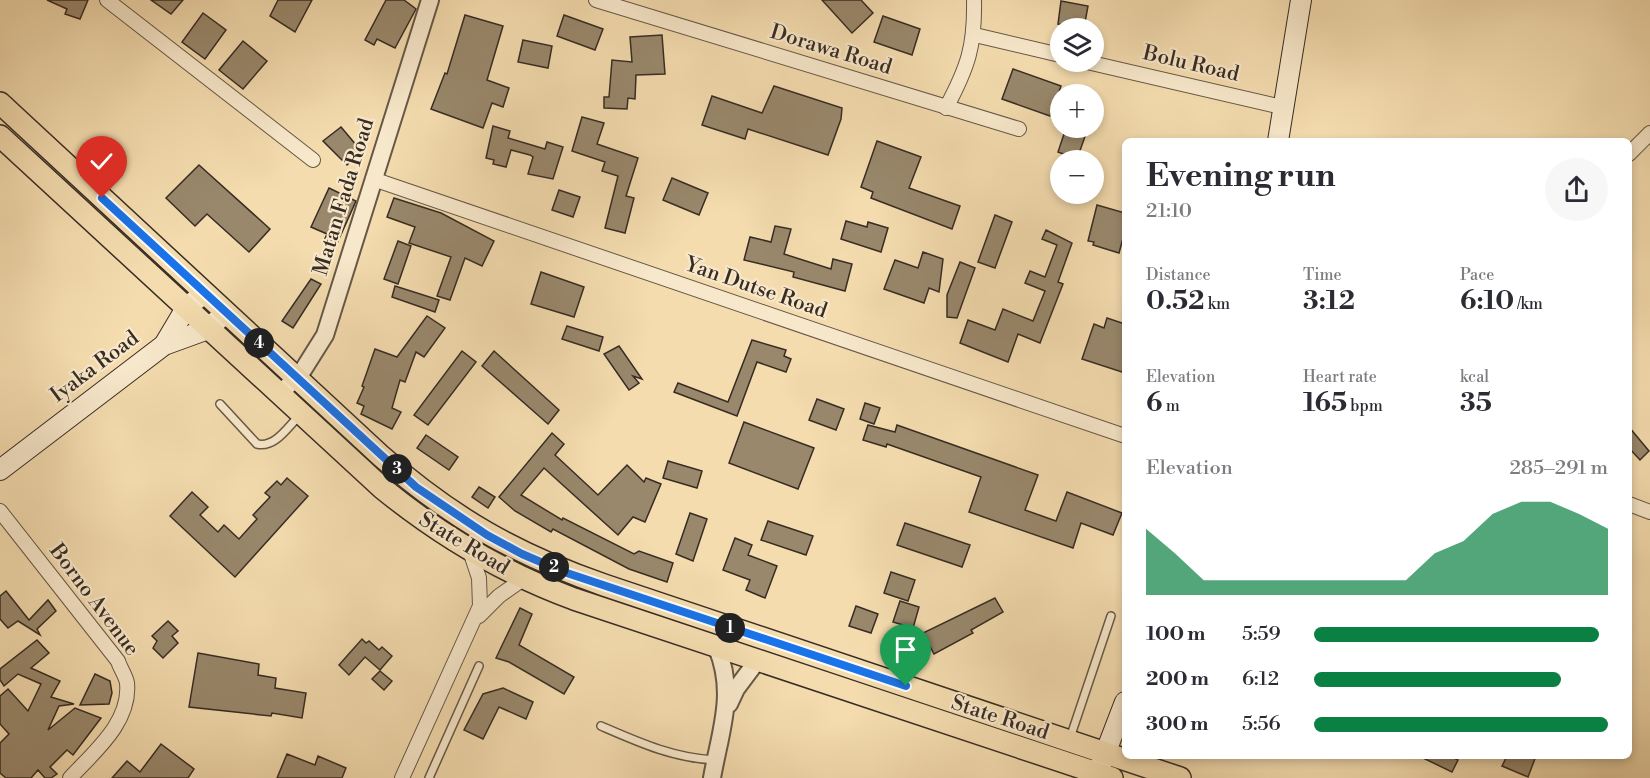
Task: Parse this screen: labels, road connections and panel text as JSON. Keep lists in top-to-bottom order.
{
  "streets": {
    "main road": ["Iyaka Road", "State Road"],
    "street": [
      "Dorawa Road",
      "Bolu Road",
      "Matan Fada Road",
      "Yan Dutse Road",
      "Borno Avenue"
    ]
  },
  "crossings": [
    ["Matan Fada Road", "Yan Dutse Road"],
    ["Matan Fada Road", "State Road"],
    ["Iyaka Road", "State Road"]
  ],
  "page": {
    "map_buttons": ["+", "−"],
    "heading": ["Evening run", "21:10"],
    "stats": [
      ["Distance", "0.52 km"],
      ["Time", "3:12"],
      ["Pace", "6:10 /km"],
      ["Elevation", "6 m"],
      ["Heart rate", "165 bpm"],
      ["kcal", "35"]
    ],
    "pins": [
      "4",
      "3",
      "2",
      "1"
    ],
    "chart": ["Elevation", "285–291 m"],
    "list": [
      {
        "name": "100 m",
        "note": "5:59"
      },
      {
        "name": "200 m",
        "note": "6:12"
      },
      {
        "name": "300 m",
        "note": "5:56"
      }
    ]
  }
}
